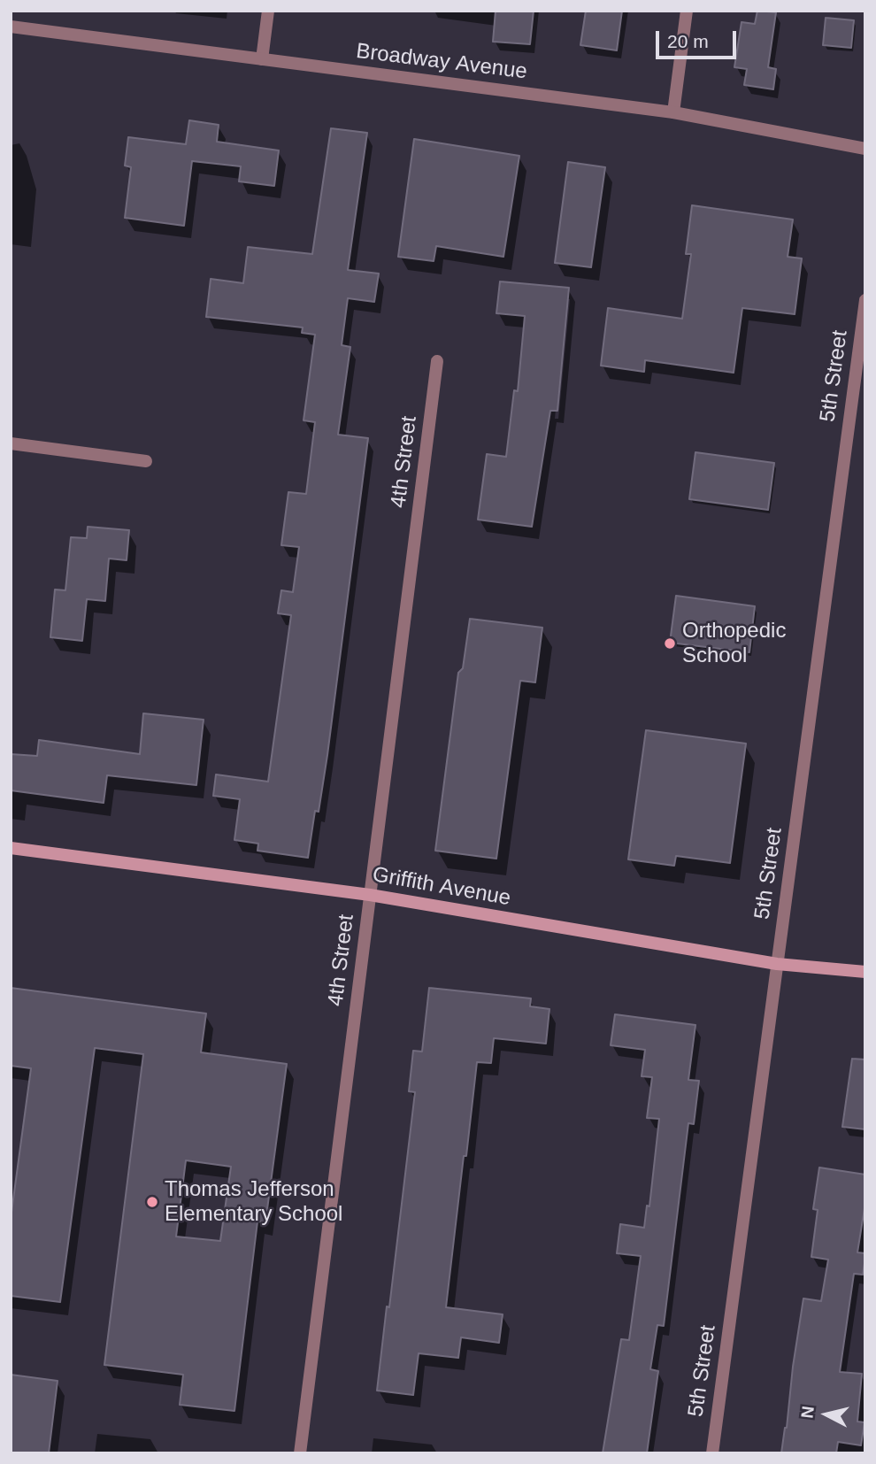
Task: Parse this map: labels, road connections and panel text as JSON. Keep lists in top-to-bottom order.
{
  "streets": {
    "main road": ["Griffith Avenue"],
    "street": ["Broadway Avenue", "5th Street", "4th Street"]
  },
  "crossings": [
    ["5th Street", "Griffith Avenue"],
    ["4th Street", "Griffith Avenue"]
  ],
  "places": ["Orthopedic School", "Thomas Jefferson Elementary School"],
  "scale_bar": "20 m",
  "north": "left"
}
